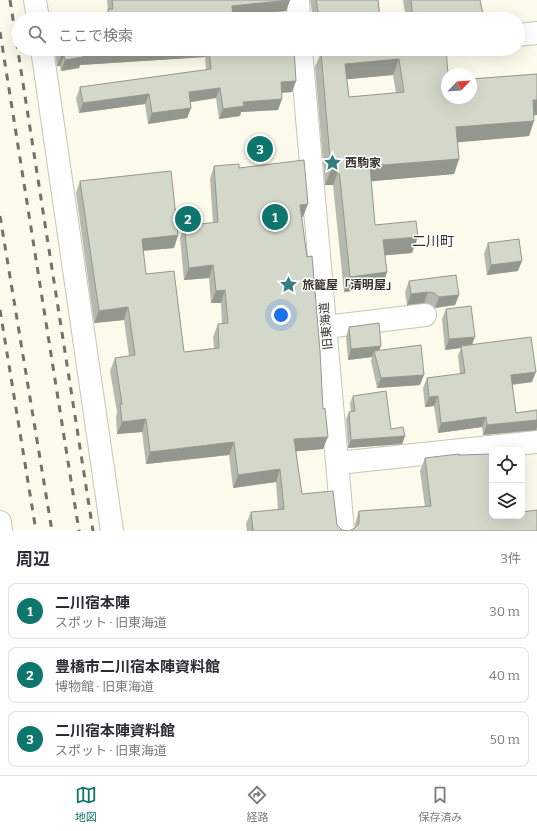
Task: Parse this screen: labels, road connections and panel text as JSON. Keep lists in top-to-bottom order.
{
  "streets": {
    "street": ["旧東海道"]
  },
  "districts": ["二川町"],
  "places": {
    "place": ["西駒家", "旅籠屋「清明屋」"]
  },
  "north": "top right",
  "page": {
    "search": "ここで検索",
    "pins": ["3", "1", "2"],
    "heading": ["周辺", "3件"],
    "list": [
      {
        "mark": "1",
        "name": "二川宿本陣",
        "note": "スポット · 旧東海道",
        "value": "30 m"
      },
      {
        "mark": "2",
        "name": "豊橋市二川宿本陣資料館",
        "note": "博物館 · 旧東海道",
        "value": "40 m"
      },
      {
        "mark": "3",
        "name": "二川宿本陣資料館",
        "note": "スポット · 旧東海道",
        "value": "50 m"
      }
    ],
    "nav": ["地図", "経路", "保存済み"]
  }
}
